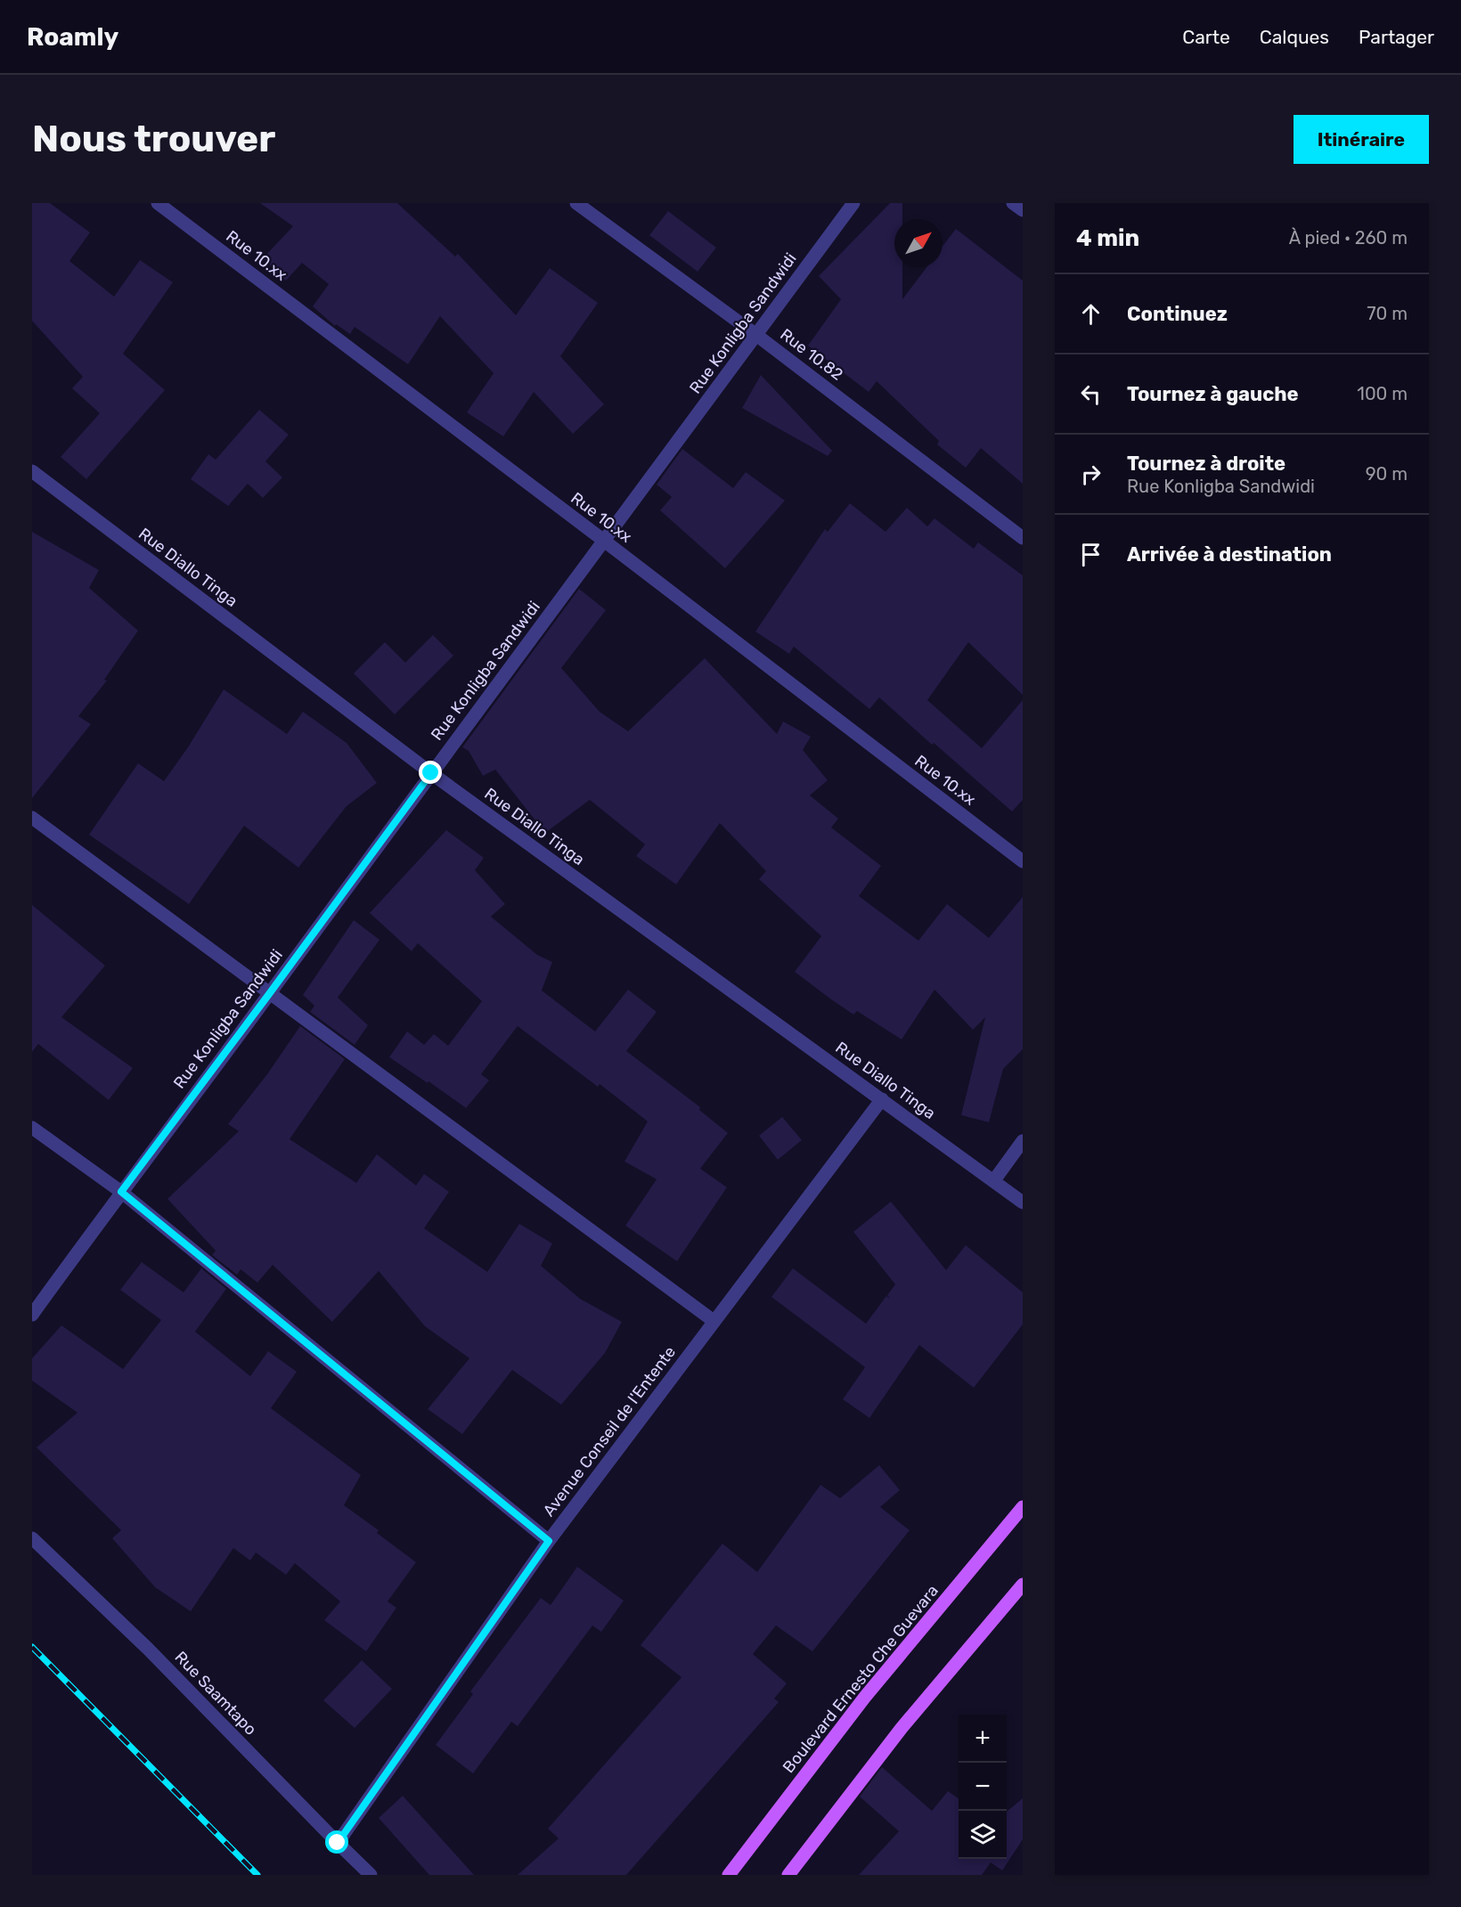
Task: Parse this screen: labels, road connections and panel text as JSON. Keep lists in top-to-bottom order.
{
  "streets": {
    "main road": ["Boulevard Ernesto Che Guevara"],
    "street": [
      "Rue 10.xx",
      "Rue Konligba Sandwidi",
      "Rue 10.82",
      "Rue Diallo Tinga",
      "Avenue Conseil de l'Entente",
      "Rue Saamtapo"
    ]
  },
  "crossings": [
    ["Rue 10.xx", "Rue Konligba Sandwidi"],
    ["Rue Konligba Sandwidi", "Rue 10.82"],
    ["Rue Konligba Sandwidi", "Rue Diallo Tinga"],
    ["Rue Diallo Tinga", "Avenue Conseil de l'Entente"],
    ["Avenue Conseil de l'Entente", "Rue Saamtapo"]
  ],
  "north": "top right",
  "page": {
    "header": "Roamly",
    "nav": ["Carte", "Calques", "Partager"],
    "buttons": "Itinéraire",
    "title": "Nous trouver",
    "heading": ["4 min", "À pied · 260 m"],
    "list": [
      ["Continuez", "70 m"],
      ["Tournez à gauche", "100 m"],
      ["Tournez à droite", "Rue Konligba Sandwidi", "90 m"],
      "Arrivée à destination"
    ],
    "map_buttons": ["+", "−"]
  }
}
